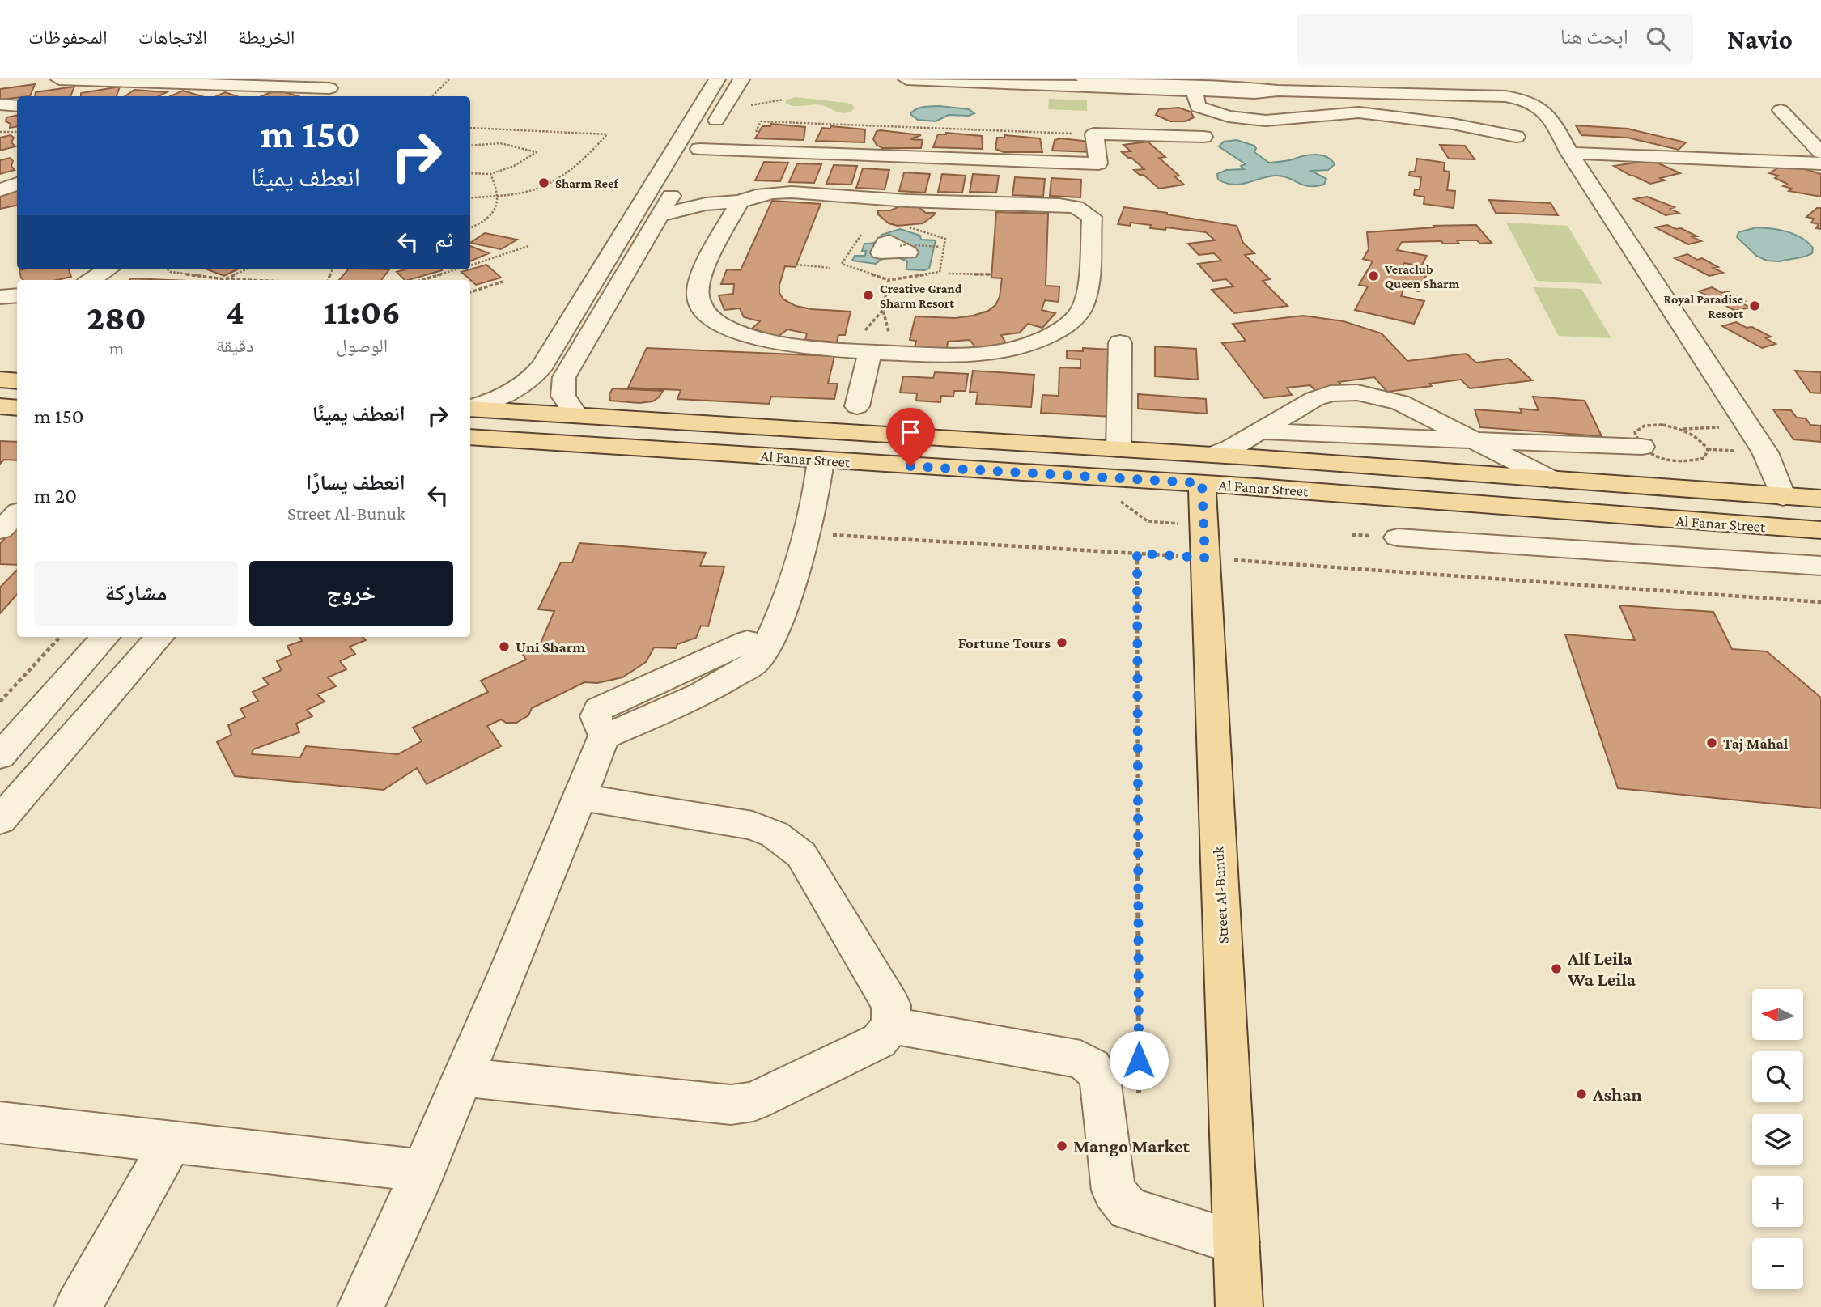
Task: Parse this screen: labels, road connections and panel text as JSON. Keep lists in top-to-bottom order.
{
  "streets": {
    "main road": ["Al Fanar Street", "Street Al-Bunuk"]
  },
  "crossings": [
    ["Al Fanar Street", "Street Al-Bunuk"]
  ],
  "places": [
    "Sharm Reef",
    "Veraclub Queen Sharm",
    "Creative Grand Sharm Resort",
    "Royal Paradise Resort",
    "Fortune Tours",
    "Uni Sharm",
    "Taj Mahal",
    "Alf Leila Wa Leila",
    "Ashan",
    "Mango Market"
  ],
  "north": "left",
  "page": {
    "header": "Navio",
    "search": "ابحث هنا",
    "nav": ["الخريطة", "الاتجاهات", "المحفوظات"],
    "turn": ["150 m", "انعطف يمينًا"],
    "then": "ثم",
    "eta": [
      "11:06",
      "الوصول",
      "4",
      "دقيقة",
      "280",
      "m"
    ],
    "list": [
      {
        "name": "انعطف يمينًا",
        "value": "150 m"
      },
      {
        "name": "انعطف يسارًا",
        "note": "Street Al-Bunuk",
        "value": "20 m"
      }
    ],
    "buttons": ["خروج", "مشاركة"],
    "map_buttons": ["+", "−"]
  }
}
